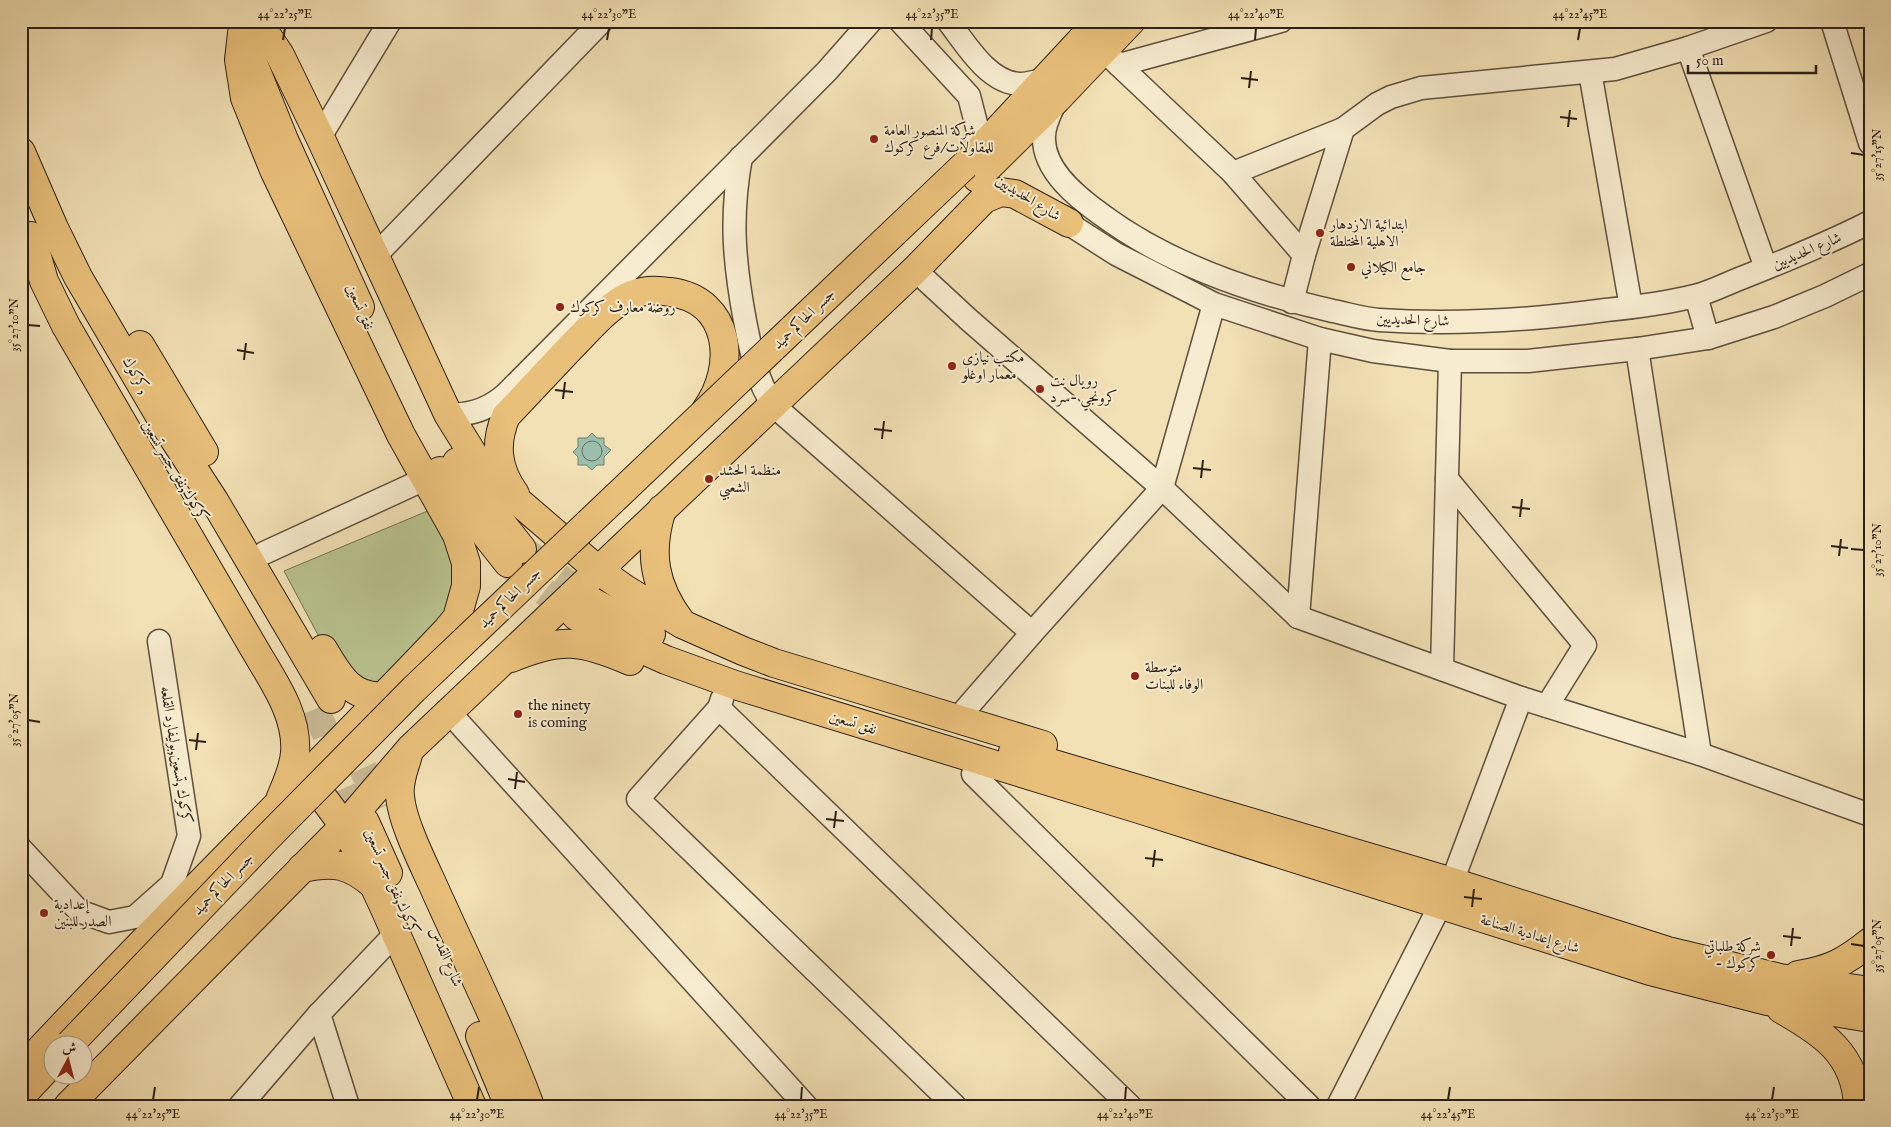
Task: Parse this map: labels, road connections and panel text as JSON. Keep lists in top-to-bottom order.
{
  "streets": {
    "main road": [
      "نفق تسعين",
      "جسر الحاكم حميد",
      "كركوك,",
      "كركوك,نفق جسر تسعين",
      "شارع إعدادية الصناعة",
      "شارع القدس"
    ],
    "street": ["شارع الحديديين", "كركوك ,تسعين,بوليفارد القلعه"]
  },
  "crossings": [
    ["شارع الحديديين", "جسر الحاكم حميد"],
    ["نفق تسعين", "شارع إعدادية الصناعة"],
    ["كركوك,نفق جسر تسعين", "شارع القدس"]
  ],
  "places": [
    "شركة المنصور العامة للمقاولات/فرع كركوك",
    "ابتدائية الازدهار الاهلية المختلطة",
    "جامع الكيلاني",
    "روضة معارف كركوك",
    "مكتب نيازي معمار اوغلو",
    "رويال نت كرونجي -سرد",
    "منظمة الحشد الشعبي",
    "متوسطة الوفاء للبنات",
    "the ninety is coming",
    "إعدادية الصدر للبنين",
    "شركة طلباتي - كركوك"
  ],
  "scale_bar": "50 m",
  "north": "top",
  "coordinates": [
    "44°22'25\"E",
    "44°22'30\"E",
    "44°22'35\"E",
    "44°22'40\"E",
    "44°22'45\"E",
    "35°27'15\"N",
    "35°27'10\"N",
    "35°27'05\"N",
    "44°22'50\"E"
  ]
}
